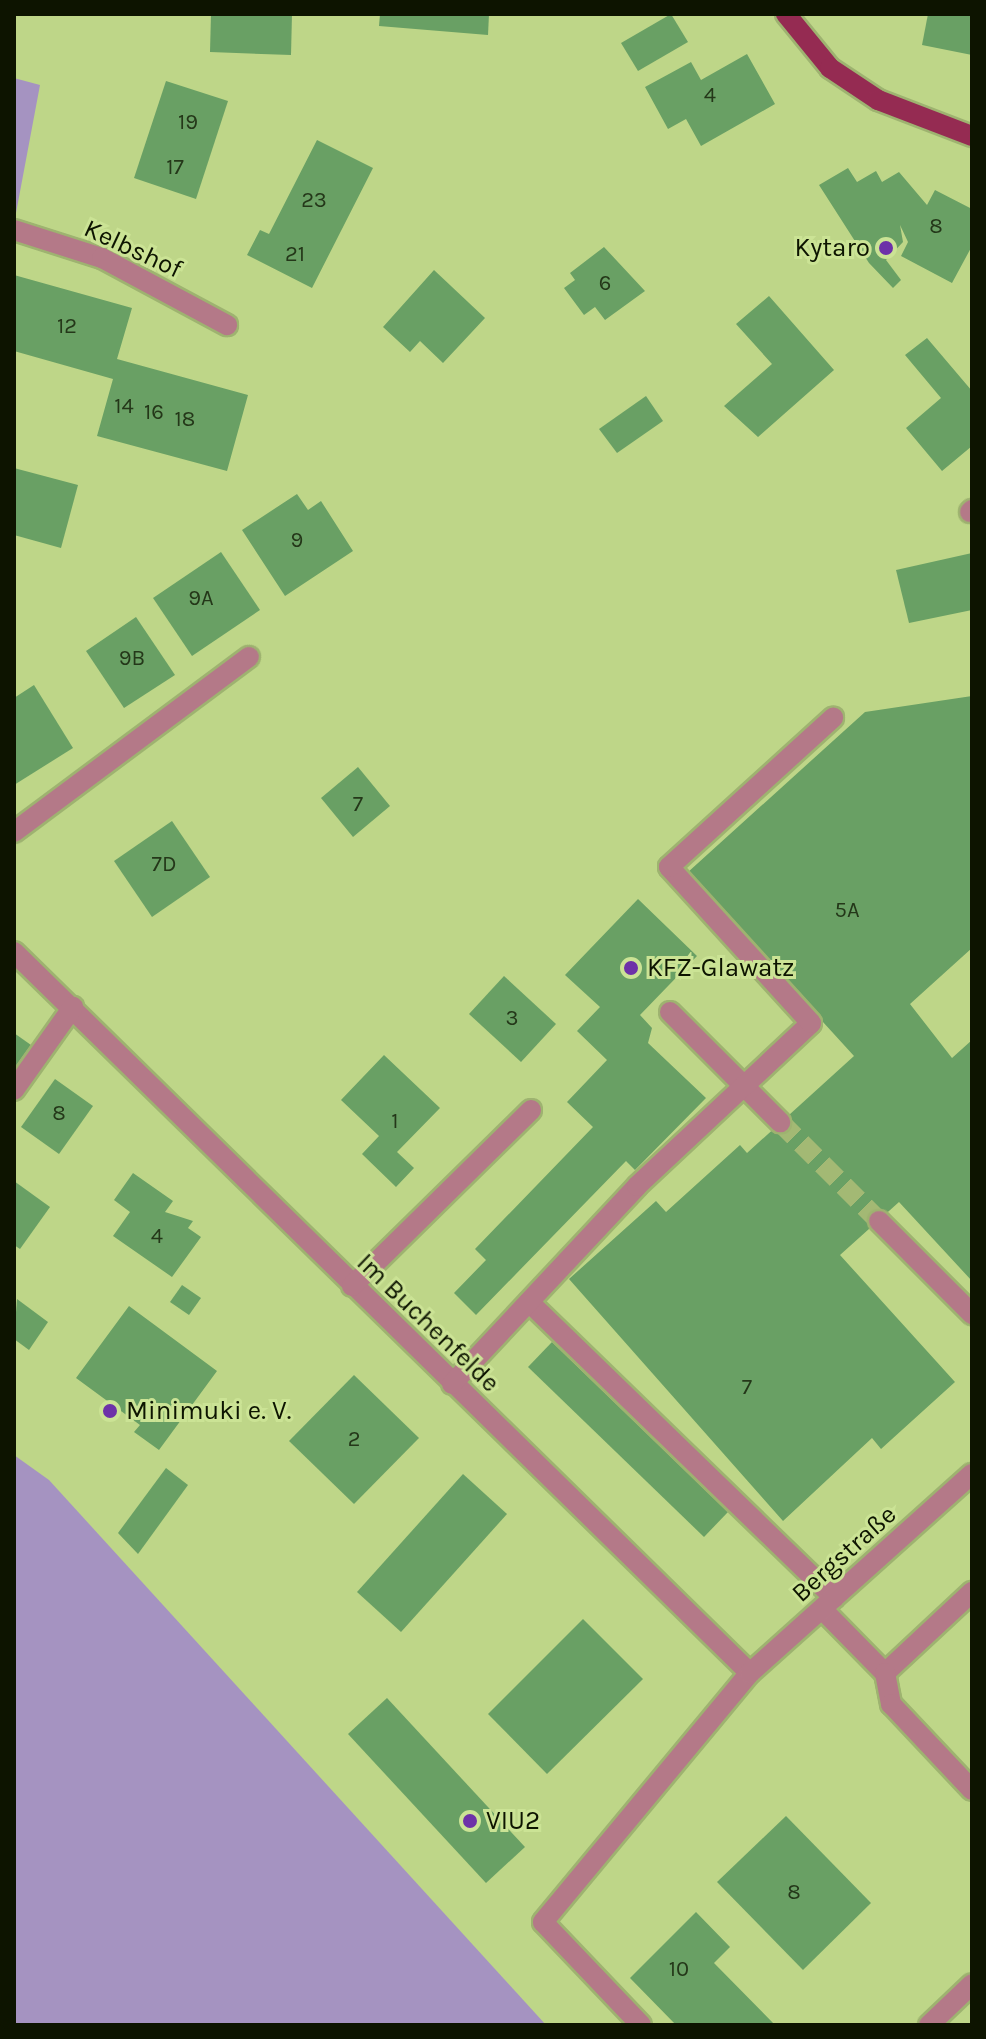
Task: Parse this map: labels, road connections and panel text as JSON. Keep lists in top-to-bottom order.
{
  "streets": {
    "street": ["Kelbshof", "Im Buchenfelde", "Bergstraße"]
  },
  "crossings": [
    ["Im Buchenfelde", "Bergstraße"]
  ],
  "places": [
    "Kytaro",
    "KFZ-Glawatz",
    "Minimuki e. V.",
    "VIU2"
  ],
  "house_numbers": [
    "4",
    "19",
    "17",
    "23",
    "8",
    "21",
    "6",
    "12",
    "14",
    "16",
    "18",
    "9",
    "9A",
    "9B",
    "7",
    "7D",
    "5A",
    "3",
    "8",
    "1",
    "4",
    "7",
    "2",
    "8",
    "10"
  ]
}
